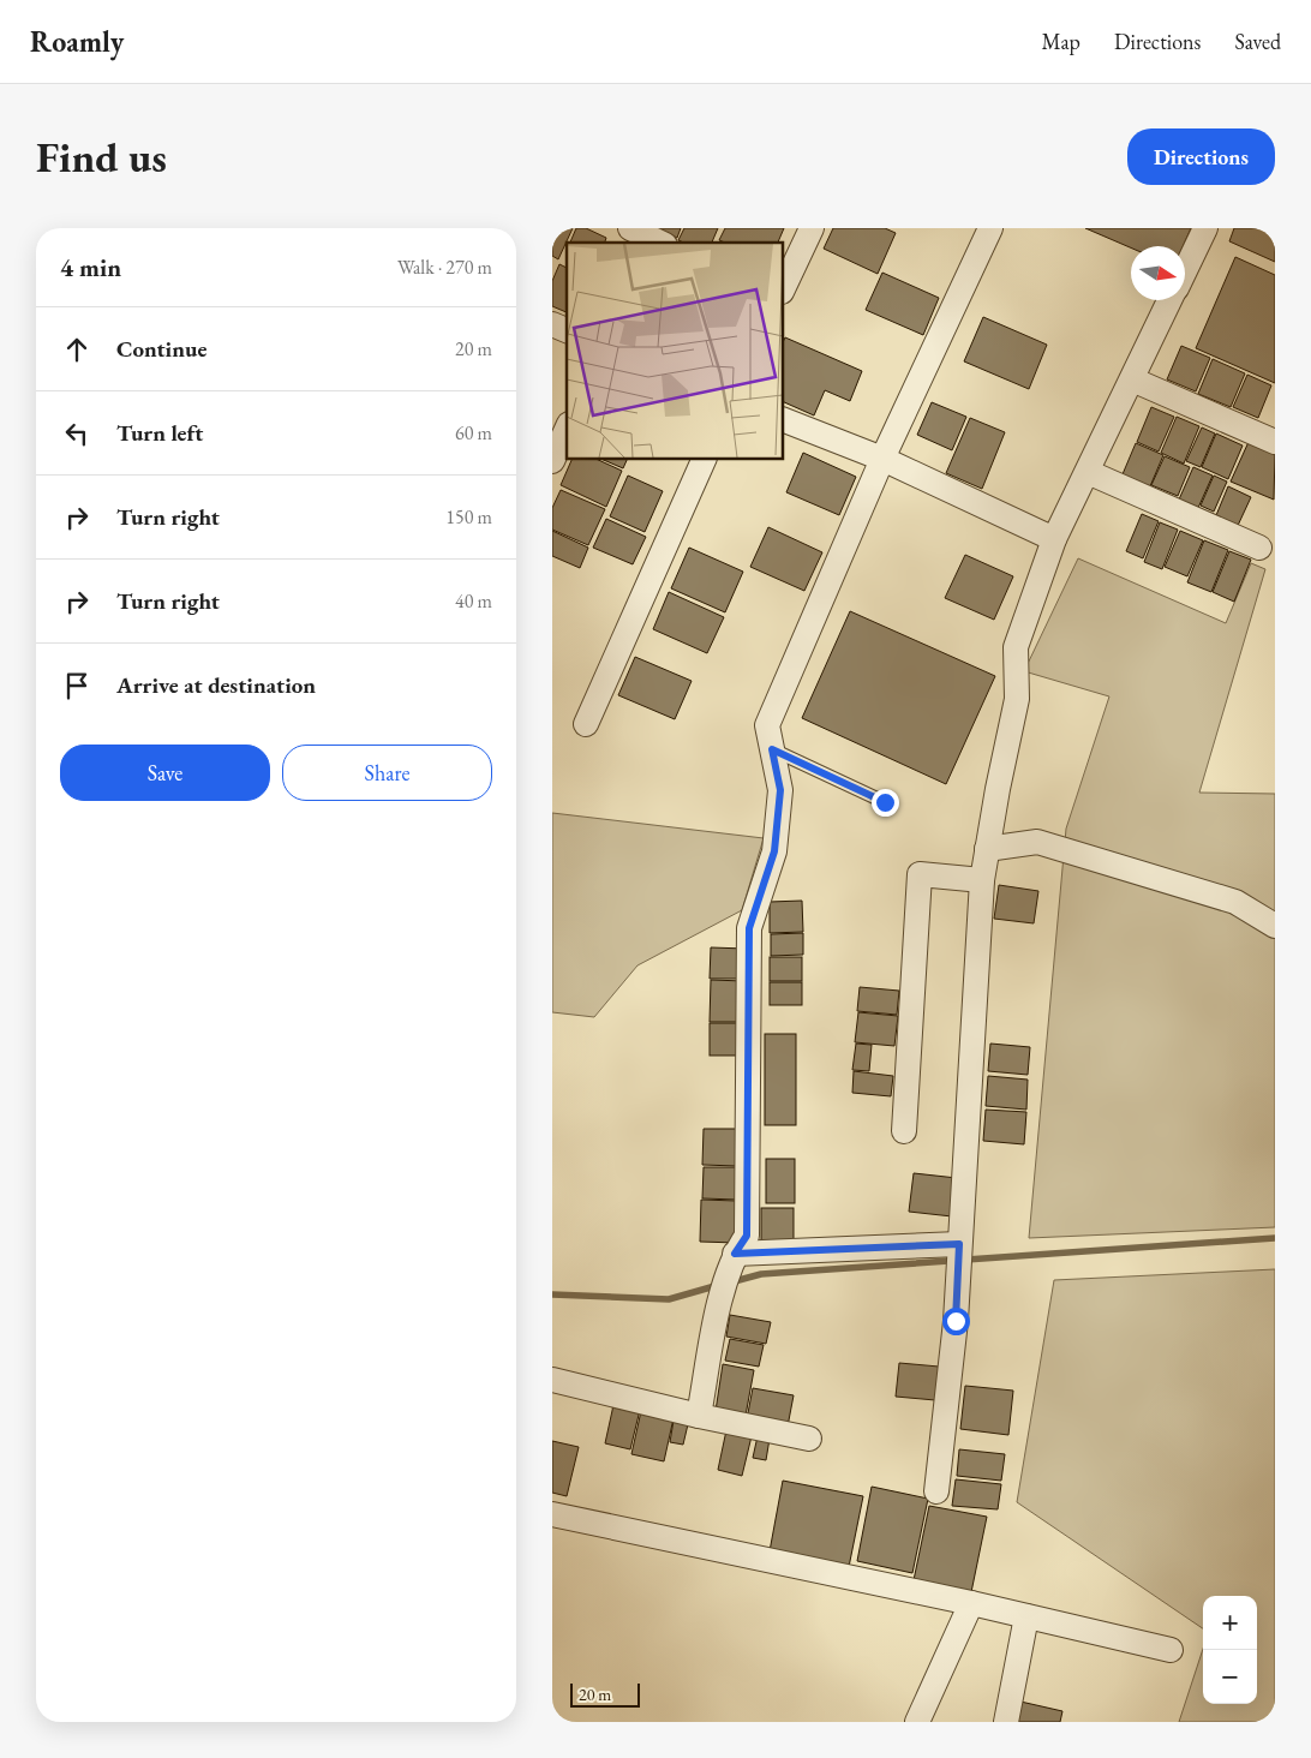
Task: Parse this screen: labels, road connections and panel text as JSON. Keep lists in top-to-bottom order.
{
  "scale_bar": "20 m",
  "north": "right",
  "page": {
    "header": "Roamly",
    "nav": ["Map", "Directions", "Saved"],
    "buttons": [
      "Directions",
      ["Save", "Share"]
    ],
    "title": "Find us",
    "heading": ["4 min", "Walk · 270 m"],
    "list": [
      ["Continue", "20 m"],
      ["Turn left", "60 m"],
      ["Turn right", "150 m"],
      ["Turn right", "40 m"],
      "Arrive at destination"
    ],
    "map_buttons": ["+", "−"],
    "scale": "20 m"
  }
}
